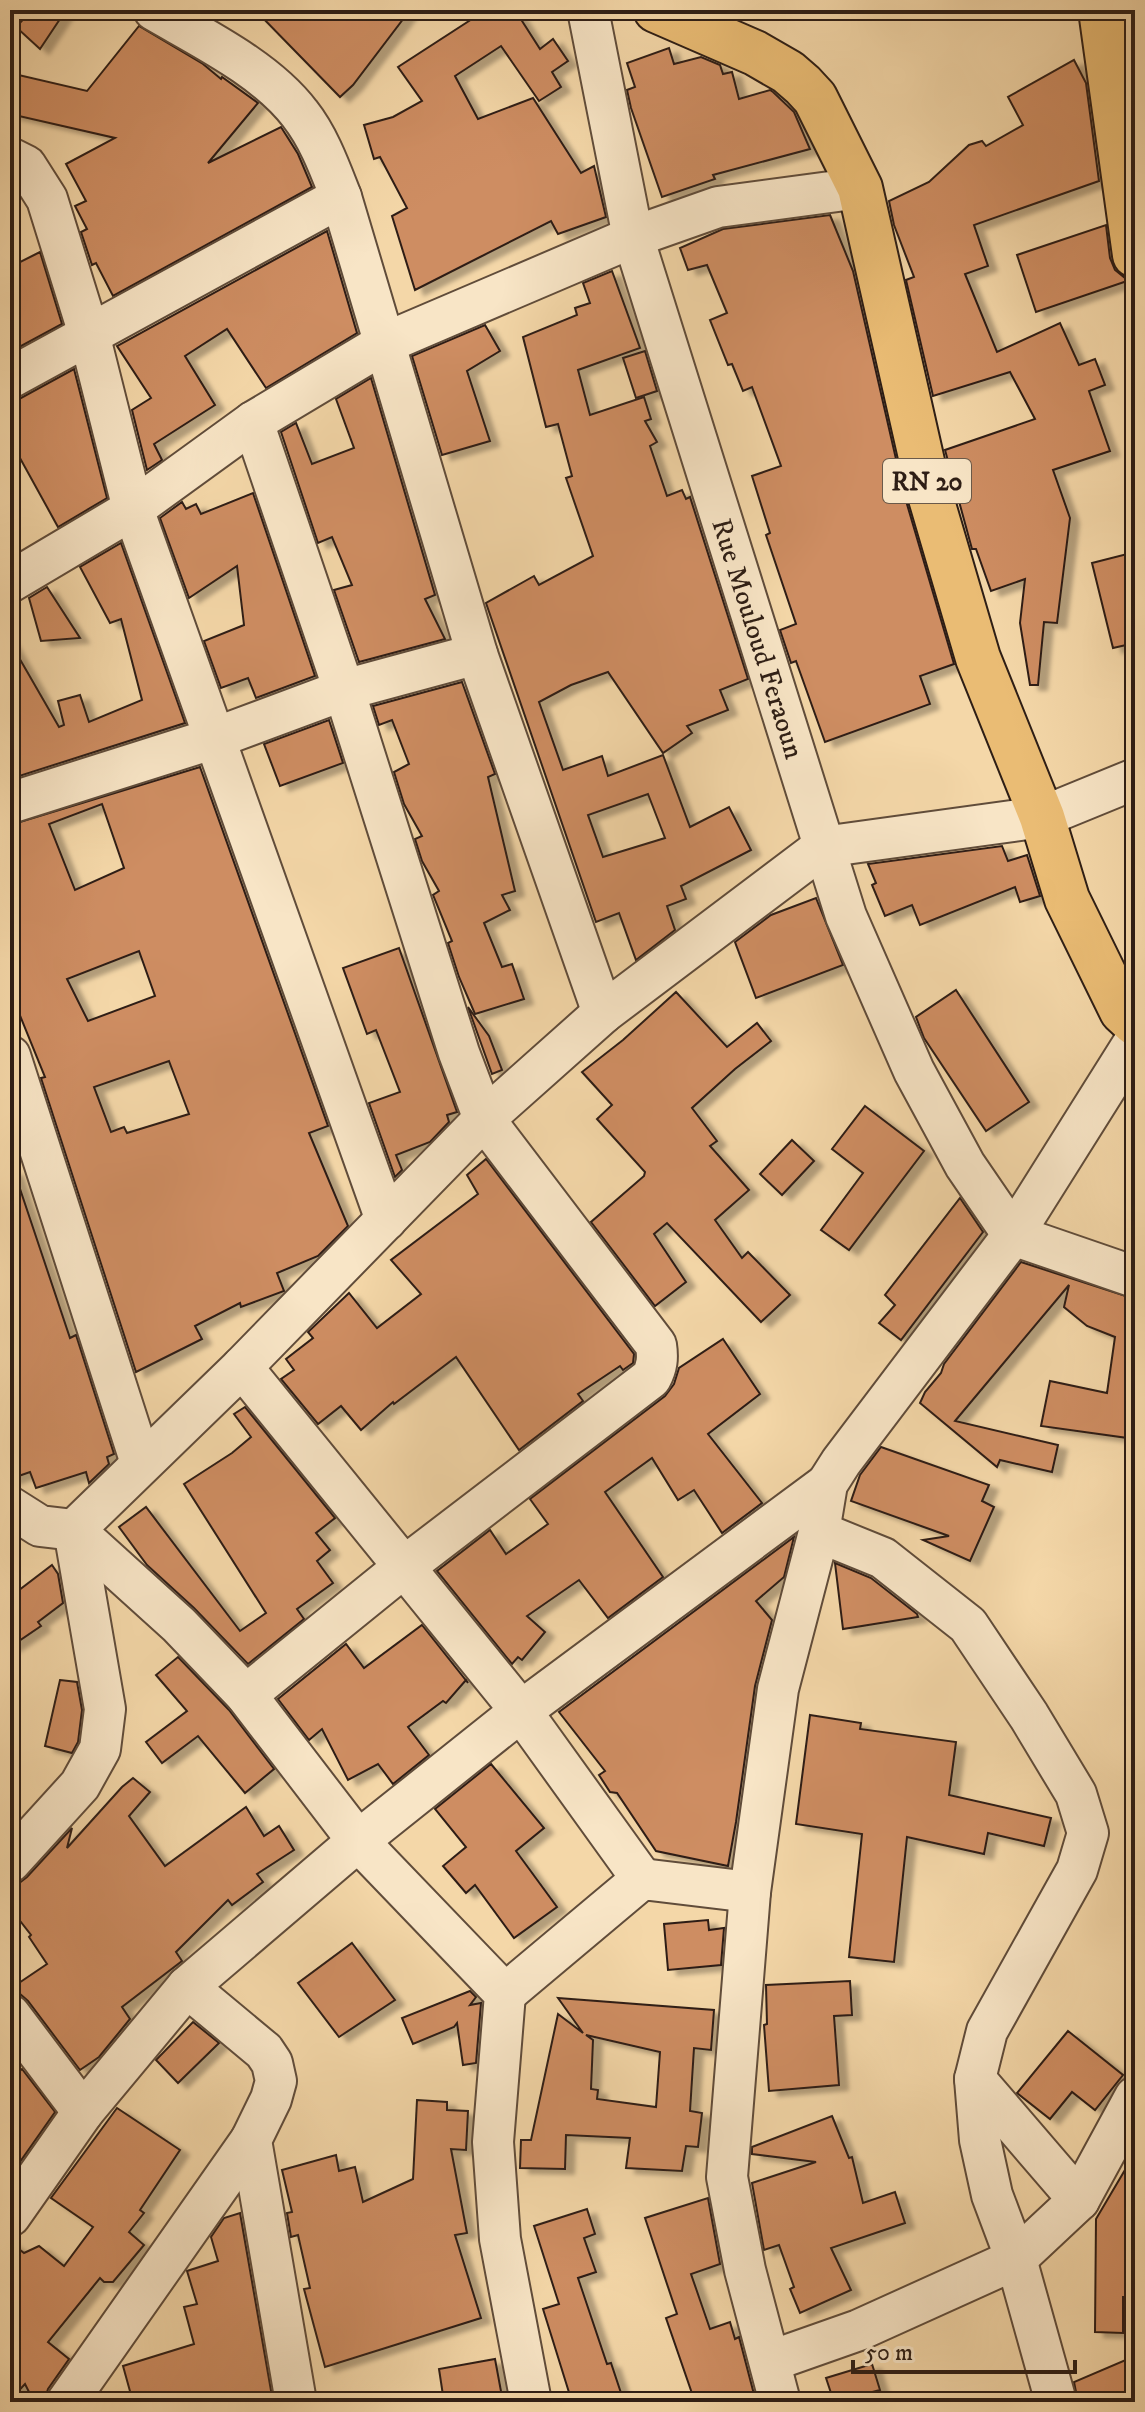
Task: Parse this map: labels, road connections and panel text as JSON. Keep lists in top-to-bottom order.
{
  "streets": {
    "main road": ["RN 20"],
    "street": ["Rue Mouloud Feraoun"]
  },
  "scale_bar": "50 m"
}
